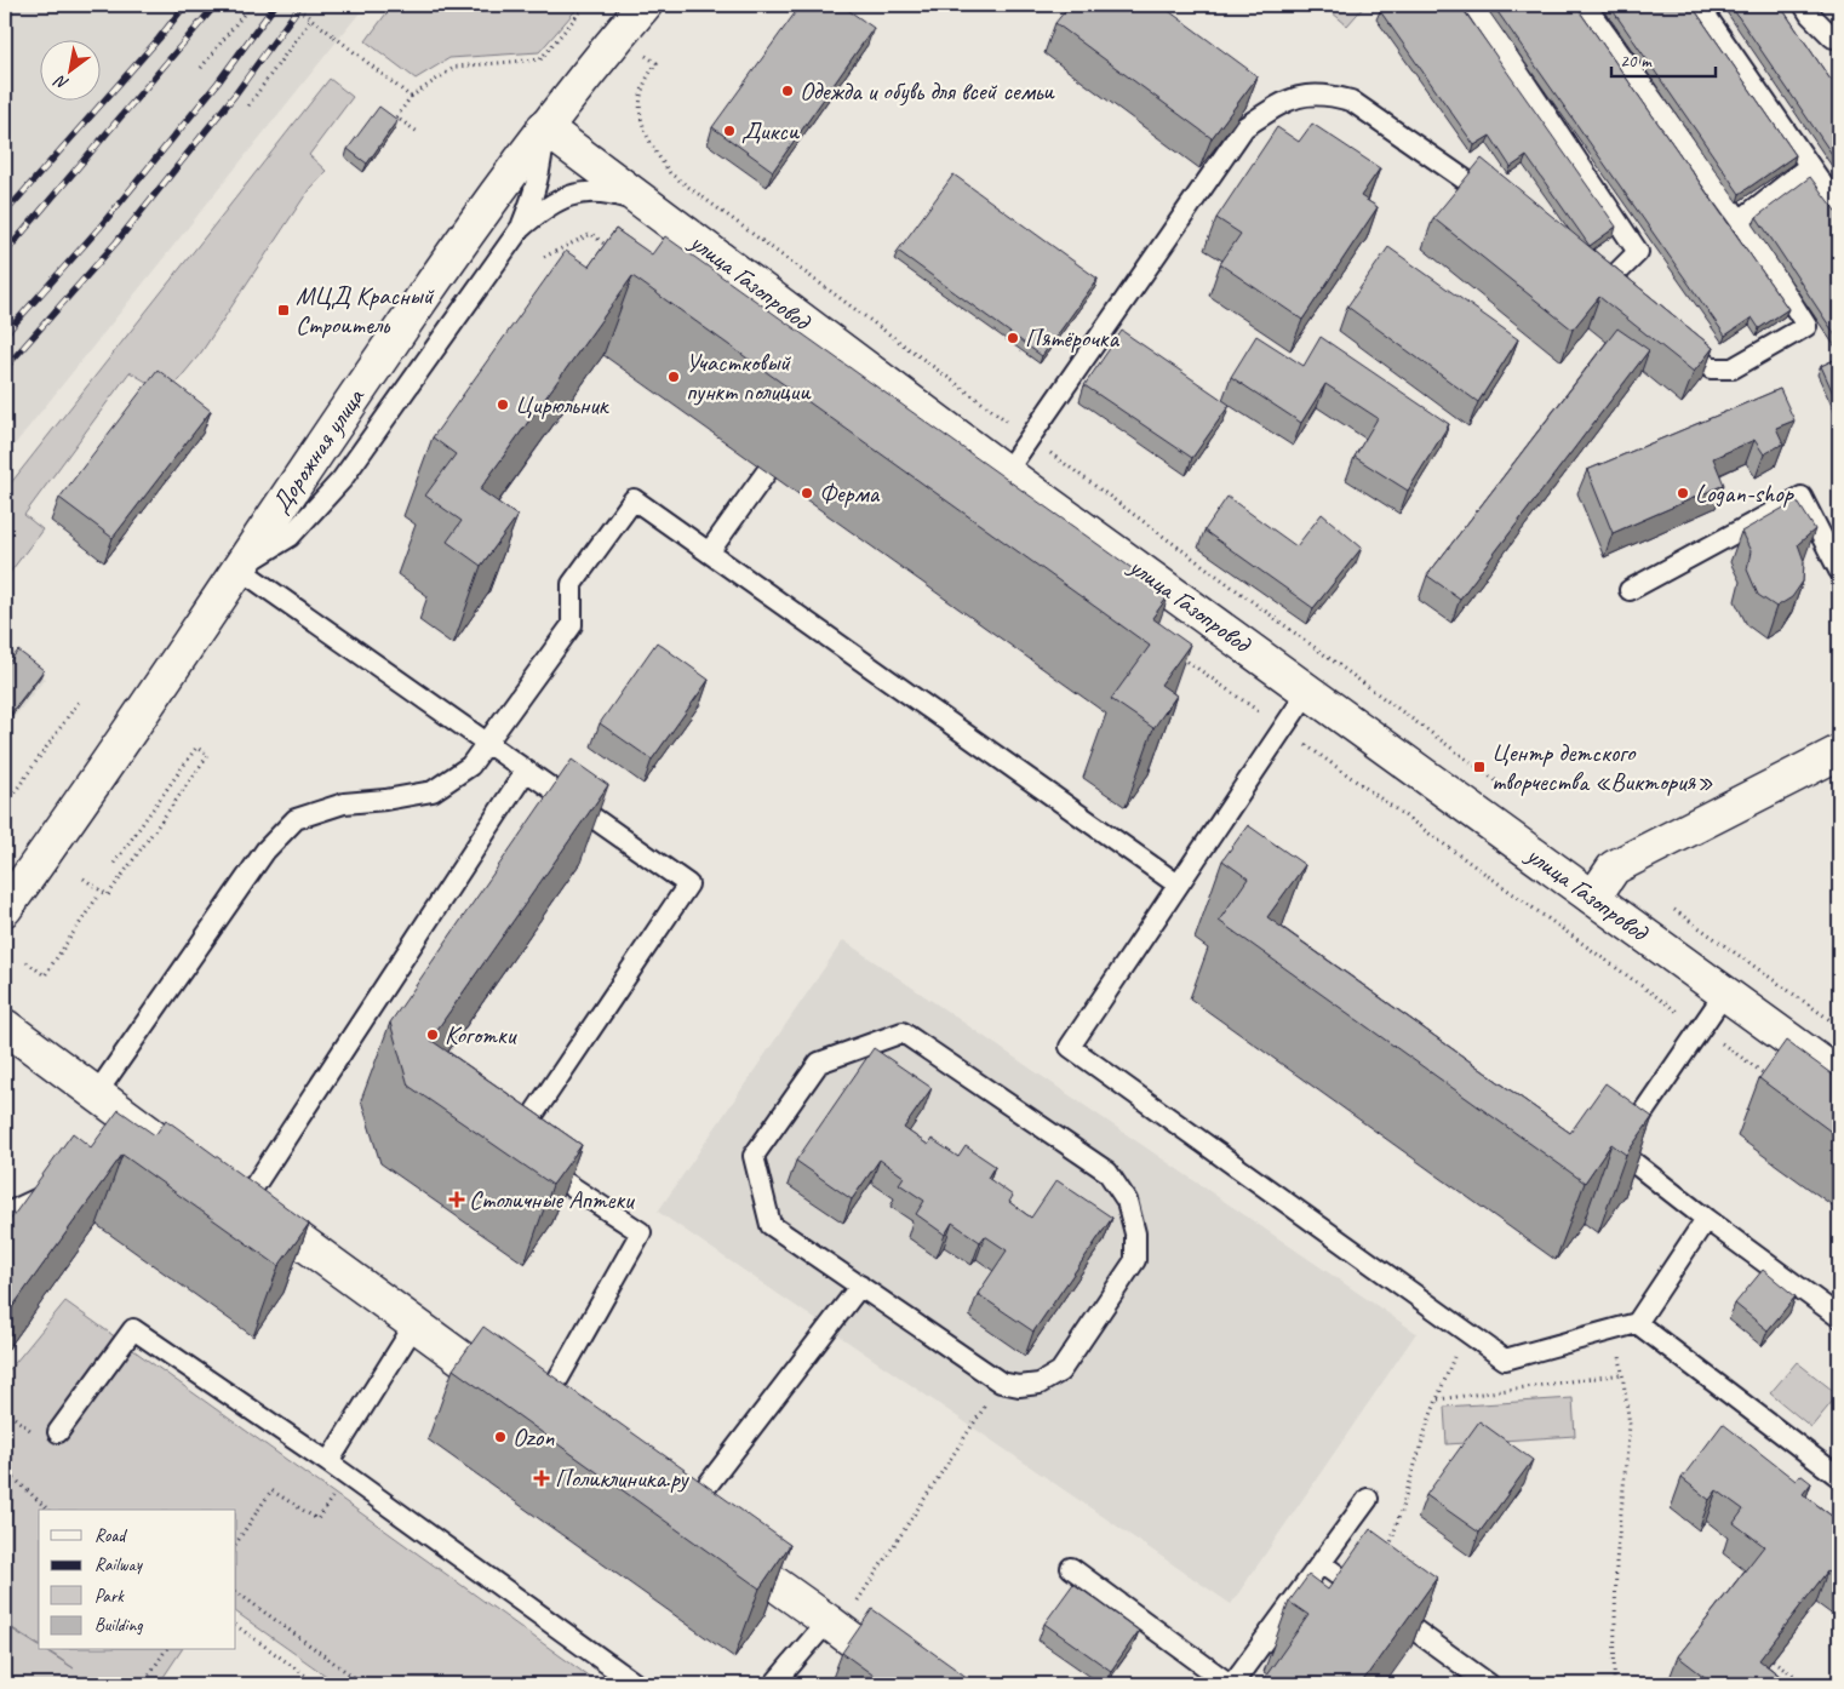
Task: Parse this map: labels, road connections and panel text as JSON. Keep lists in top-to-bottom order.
{
  "streets": {
    "street": ["улица Газопровод", "Дорожная улица"]
  },
  "crossings": [
    ["улица Газопровод", "Дорожная улица"]
  ],
  "places": {
    "other": [
      "Одежда и обувь для всей семьи",
      "Дикси",
      "Пятёрочка",
      "Участковый пункт полиции",
      "Цирюльник",
      "Ферма",
      "Logan-shop",
      "Коготки",
      "Ozon"
    ],
    "transit": ["МЦД Красный Строитель", "Центр детского творчества «Виктория»"],
    "health": ["Столичные Аптеки", "Поликлиника.ру"]
  },
  "legend": [
    "Road",
    "Railway",
    "Park",
    "Building"
  ],
  "scale_bar": "20 m",
  "north": "bottom left"
}
